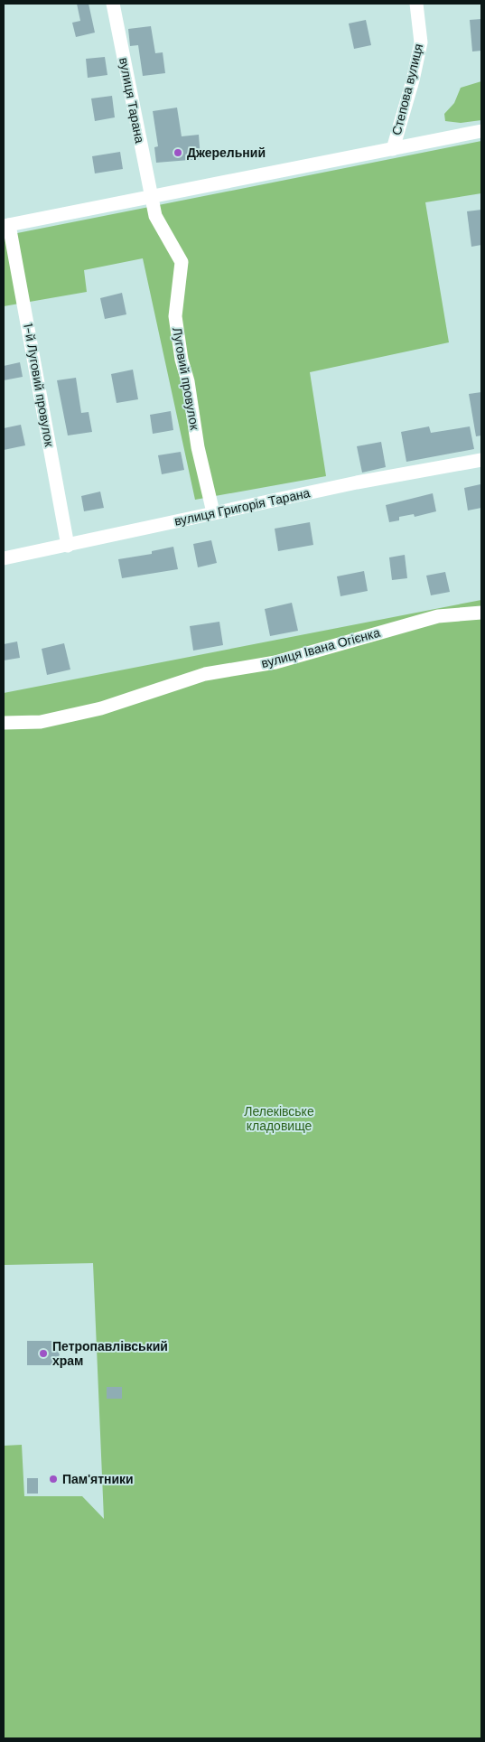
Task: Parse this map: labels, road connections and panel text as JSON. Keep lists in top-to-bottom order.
{
  "streets": {
    "street": [
      "Степова вулиця",
      "вулиця Тарана",
      "Луговий провулок",
      "1-й Луговий провулок",
      "вулиця Григорія Тарана",
      "вулиця Івана Огієнка"
    ]
  },
  "crossings": [
    ["вулиця Тарана", "Луговий провулок"],
    ["Луговий провулок", "вулиця Григорія Тарана"],
    ["1-й Луговий провулок", "вулиця Григорія Тарана"]
  ],
  "parks": ["Лелеківське кладовище"],
  "places": ["Джерельний", "Петропавлівський храм", "Пам'ятники"]
}
